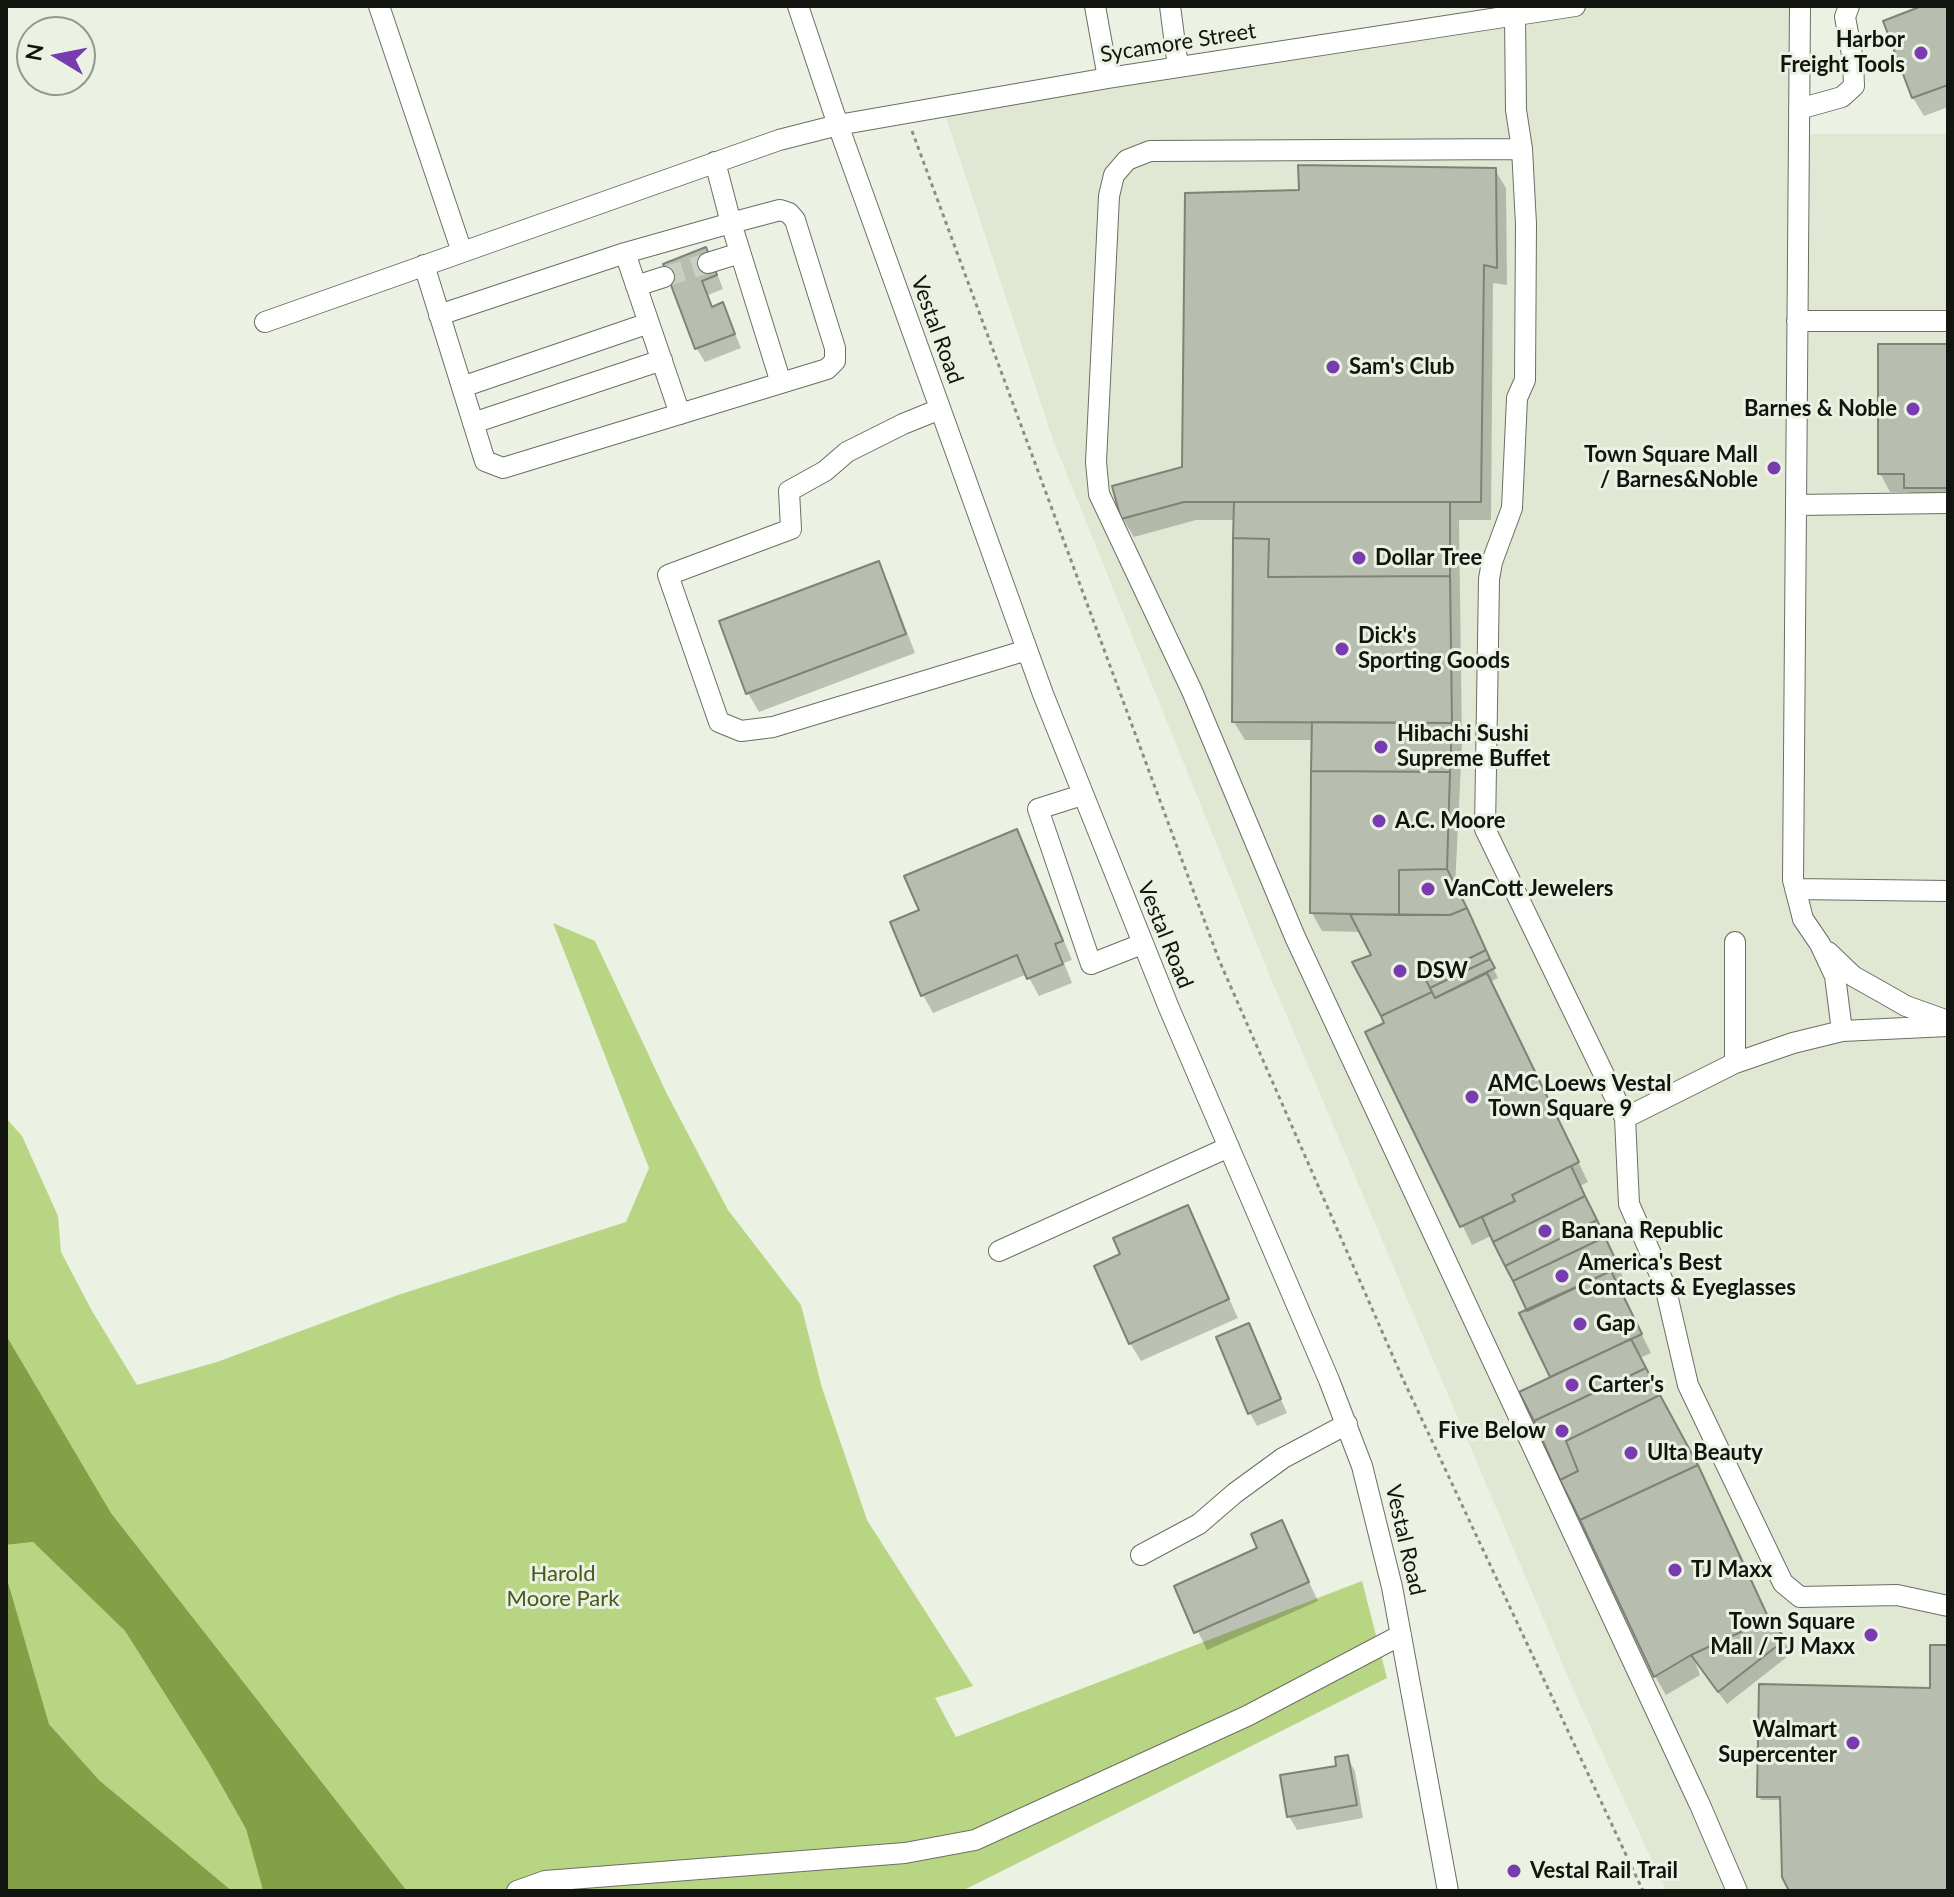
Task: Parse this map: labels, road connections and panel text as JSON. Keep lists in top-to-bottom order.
{
  "streets": {
    "street": ["Sycamore Street", "Vestal Road"]
  },
  "crossings": [
    ["Sycamore Street", "Vestal Road"]
  ],
  "parks": ["Harold Moore Park"],
  "places": [
    "Harbor Freight Tools",
    "Sam's Club",
    "Barnes & Noble",
    "Town Square Mall / Barnes&Noble",
    "Dollar Tree",
    "Dick's Sporting Goods",
    "Hibachi Sushi Supreme Buffet",
    "A.C. Moore",
    "VanCott Jewelers",
    "DSW",
    "AMC Loews Vestal Town Square 9",
    "Banana Republic",
    "America's Best Contacts & Eyeglasses",
    "Gap",
    "Carter's",
    "Five Below",
    "Ulta Beauty",
    "TJ Maxx",
    "Town Square Mall / TJ Maxx",
    "Walmart Supercenter",
    "Vestal Rail Trail"
  ],
  "north": "left"
}
